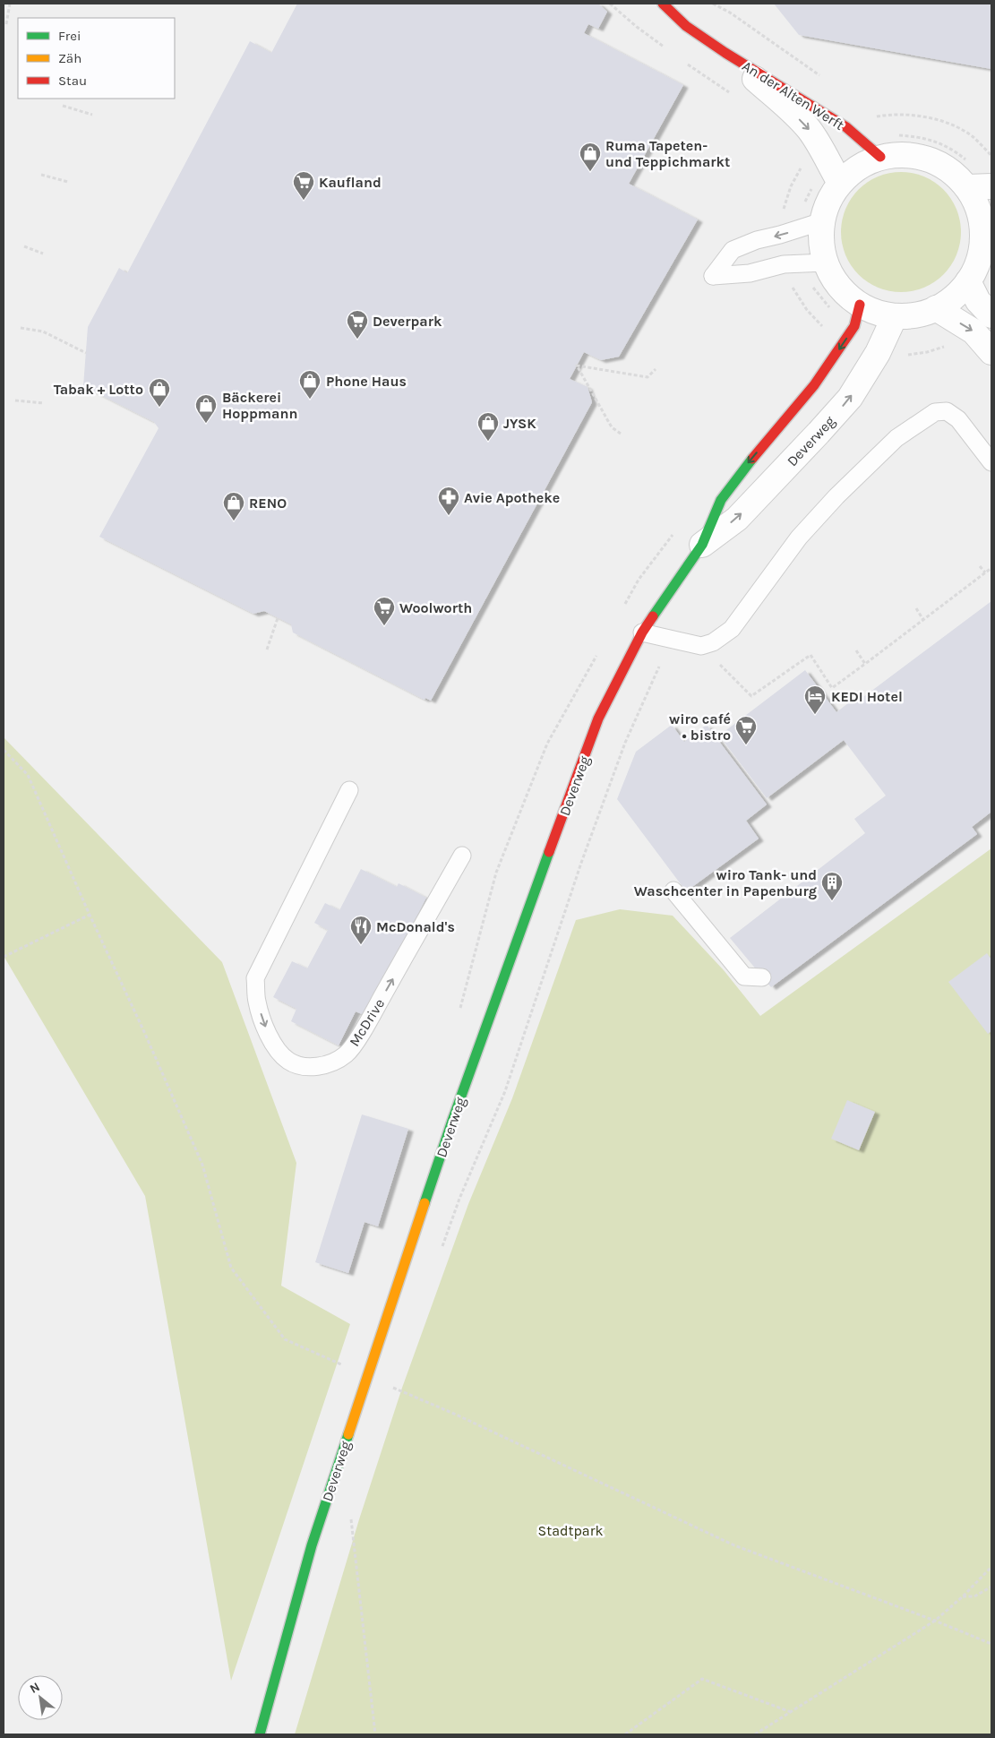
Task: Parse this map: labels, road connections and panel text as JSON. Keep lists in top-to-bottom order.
{
  "streets": {
    "street": ["An der Alten Werft", "Deverweg"],
    "lane": ["McDrive"]
  },
  "parks": ["Stadtpark"],
  "places": {
    "shop": [
      "Ruma Tapeten- und Teppichmarkt",
      "Phone Haus",
      "Tabak + Lotto",
      "Bäckerei Hoppmann",
      "JYSK",
      "RENO"
    ],
    "supermarket": [
      "Kaufland",
      "Deverpark",
      "Woolworth",
      "wiro café • bistro"
    ],
    "pharmacy": ["Avie Apotheke"],
    "hotel": ["KEDI Hotel"],
    "building": ["wiro Tank- und Waschcenter in Papenburg"],
    "restaurant": ["McDonald's"]
  },
  "legend": ["Frei", "Zäh", "Stau"],
  "north": "top left"
}
